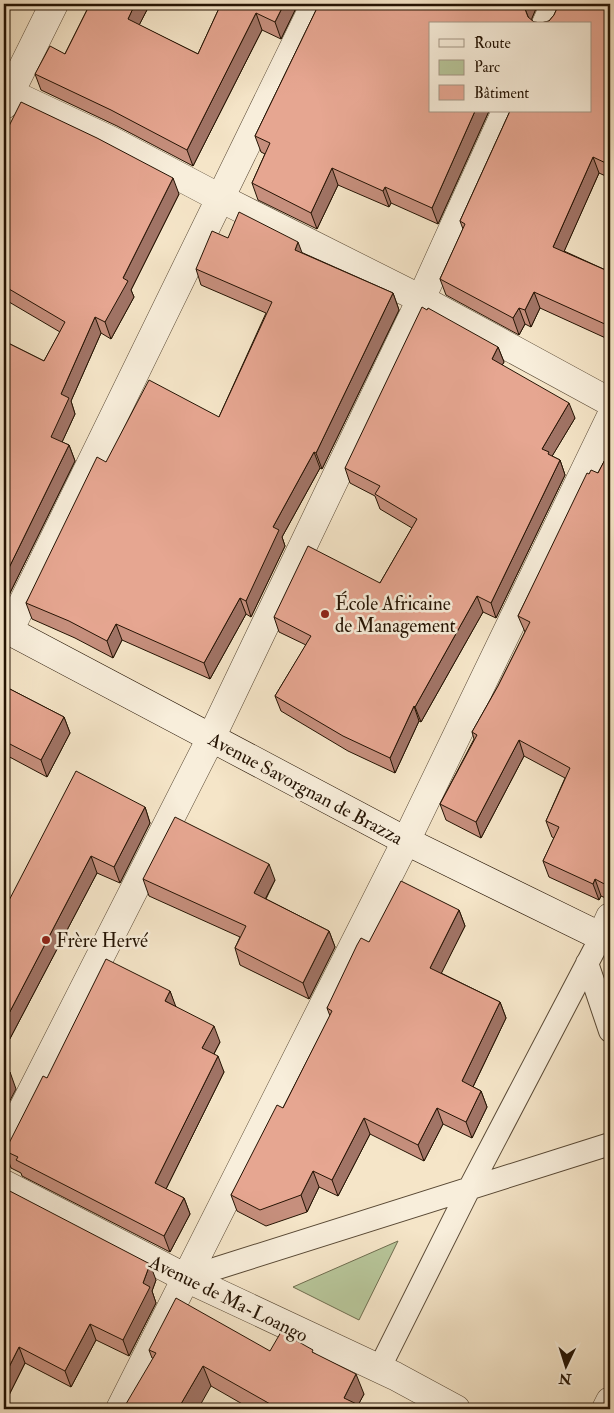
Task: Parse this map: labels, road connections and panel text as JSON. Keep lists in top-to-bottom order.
{
  "streets": {
    "street": ["Avenue Savorgnan de Brazza", "Avenue de Ma-Loango"]
  },
  "places": ["École Africaine de Management", "Frère Hervé"],
  "legend": ["Route", "Parc", "Bâtiment"],
  "north": "bottom"
}
